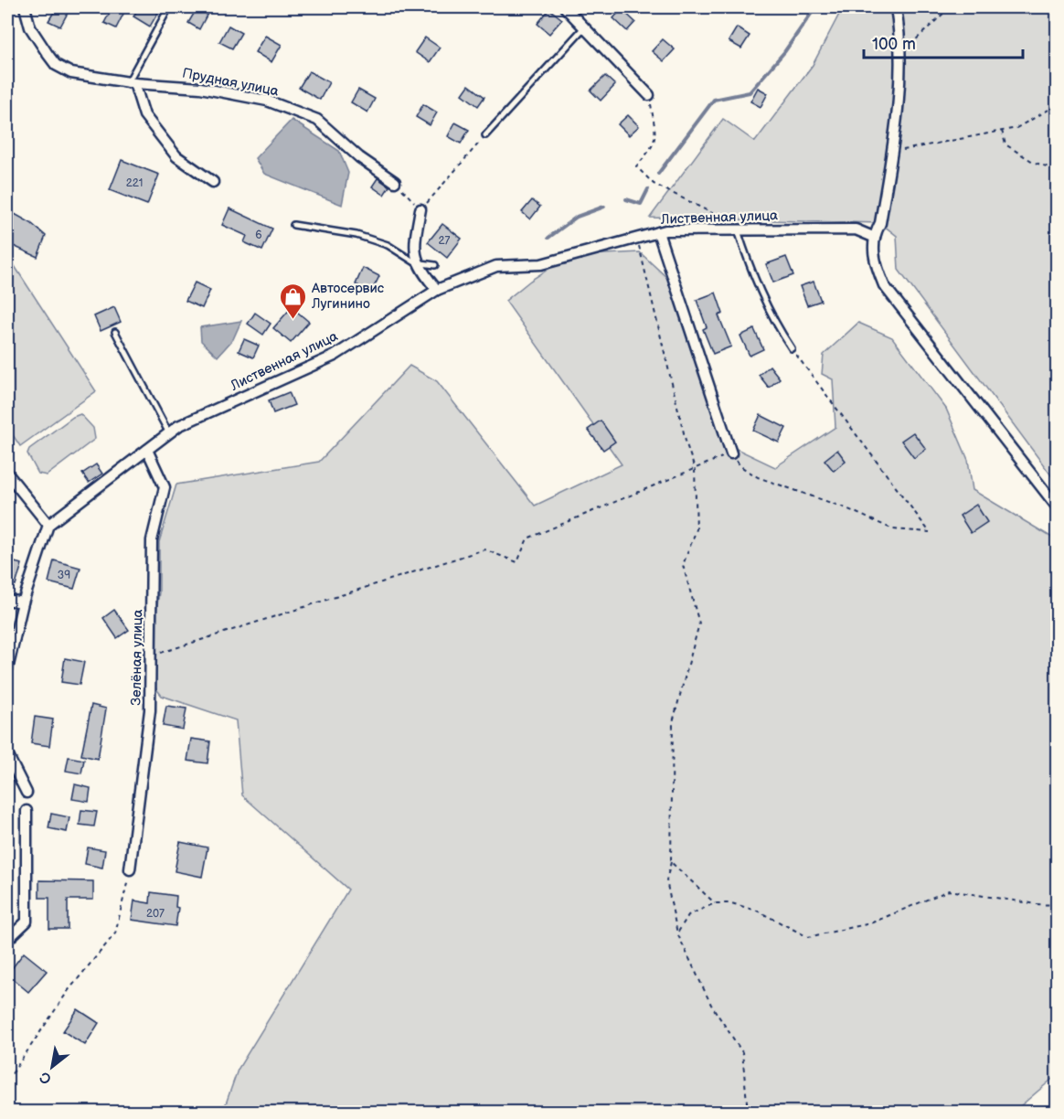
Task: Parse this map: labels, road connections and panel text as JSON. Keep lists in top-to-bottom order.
{
  "streets": {
    "street": ["Прудная улица", "Лиственная улица", "Зелёная улица"]
  },
  "crossings": [
    ["Лиственная улица", "Зелёная улица"]
  ],
  "places": {
    "shop": ["Автосервис Лугинино"]
  },
  "house_numbers": [
    "221",
    "6",
    "27",
    "39",
    "207"
  ],
  "scale_bar": "100 m",
  "north": "bottom left"
}
